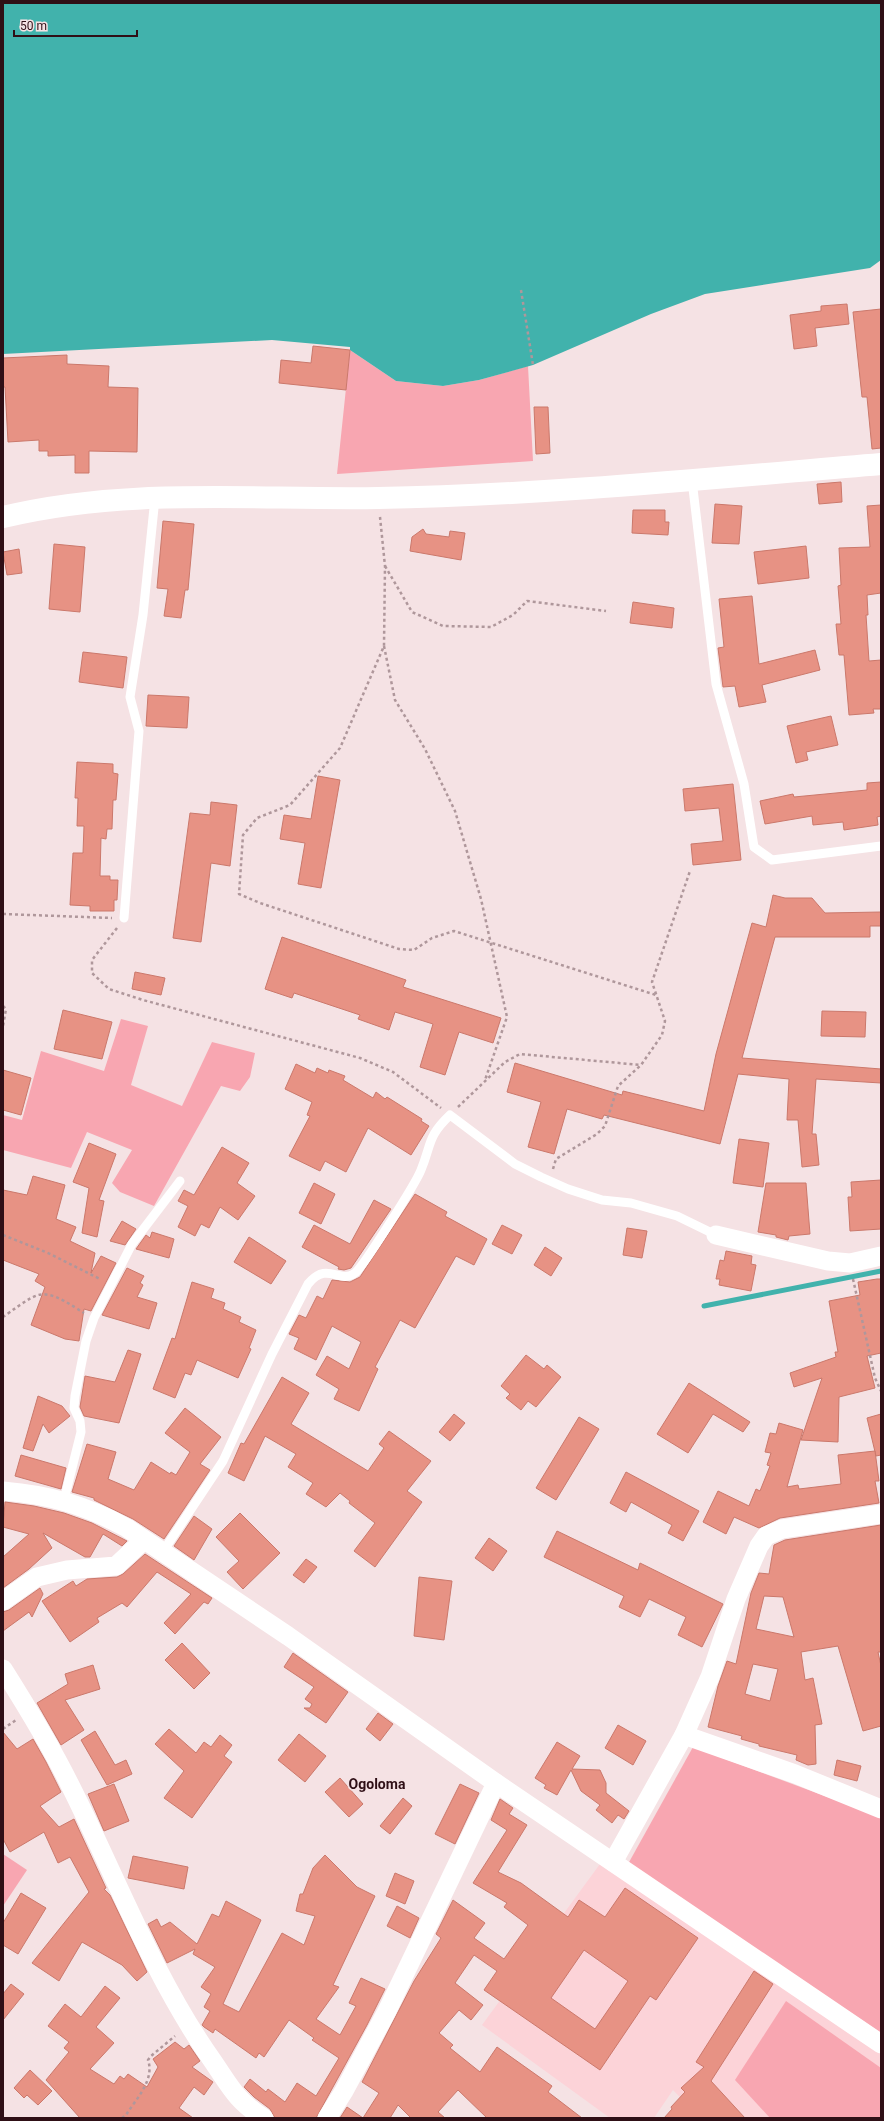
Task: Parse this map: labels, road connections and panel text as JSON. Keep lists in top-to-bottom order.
{
  "districts": ["Ogoloma"],
  "scale_bar": "50 m"
}
